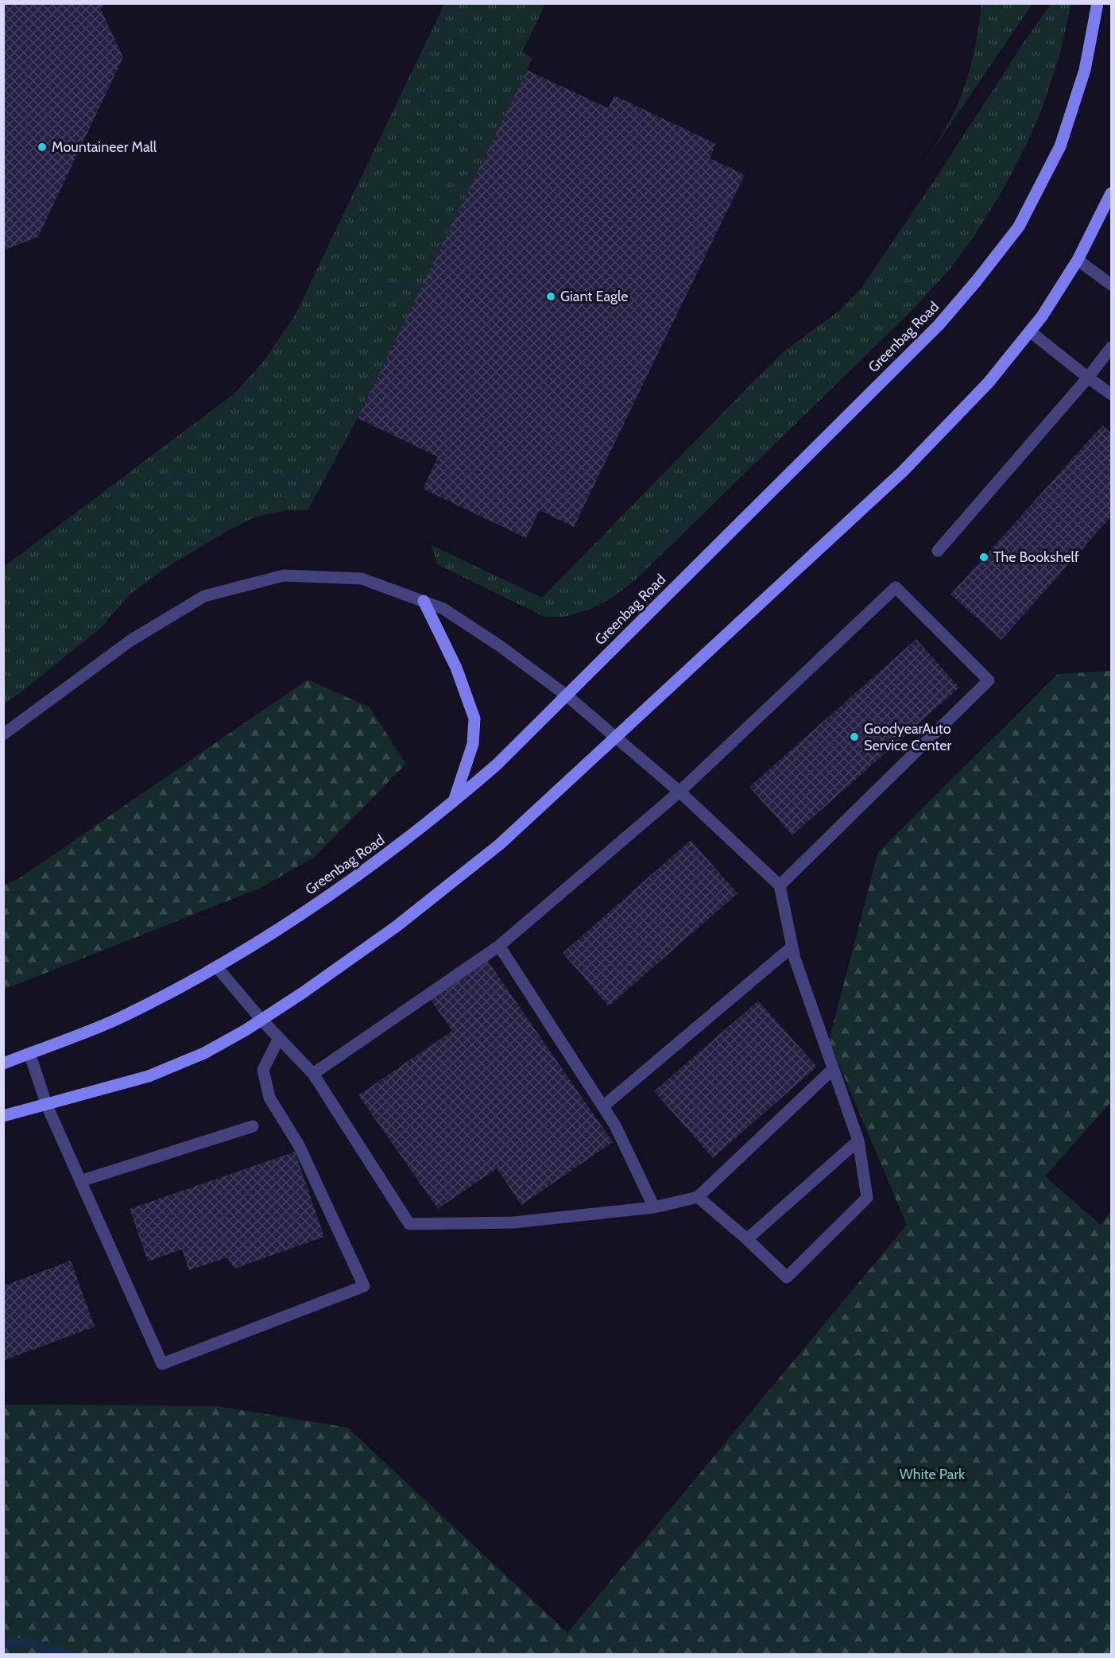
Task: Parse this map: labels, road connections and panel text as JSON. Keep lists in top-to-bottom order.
{
  "streets": {
    "main road": ["Greenbag Road"]
  },
  "parks": ["White Park"],
  "places": [
    "Mountaineer Mall",
    "Giant Eagle",
    "The Bookshelf",
    "GoodyearAuto Service Center"
  ]
}
